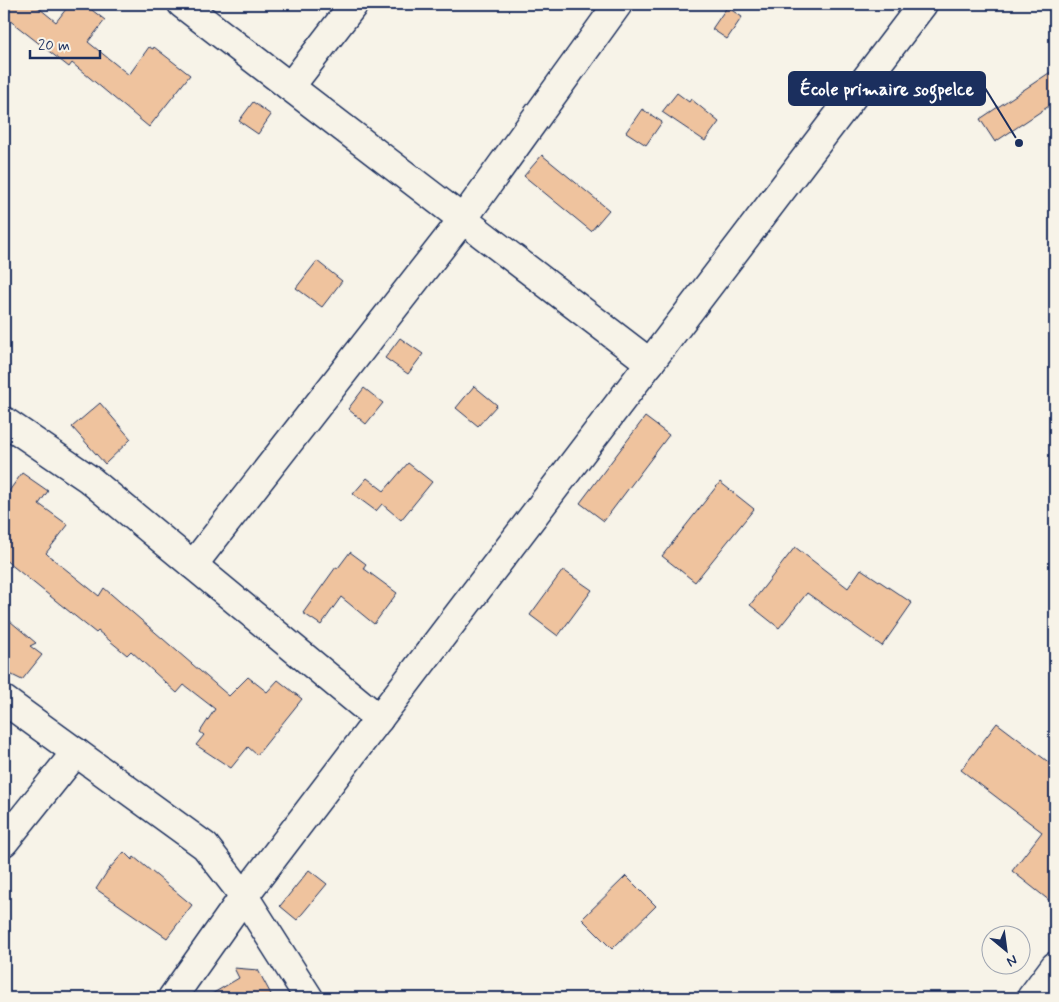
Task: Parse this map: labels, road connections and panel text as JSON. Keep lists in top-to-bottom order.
{
  "places": ["École primaire sogpelce"],
  "scale_bar": "20 m",
  "north": "bottom right"
}
